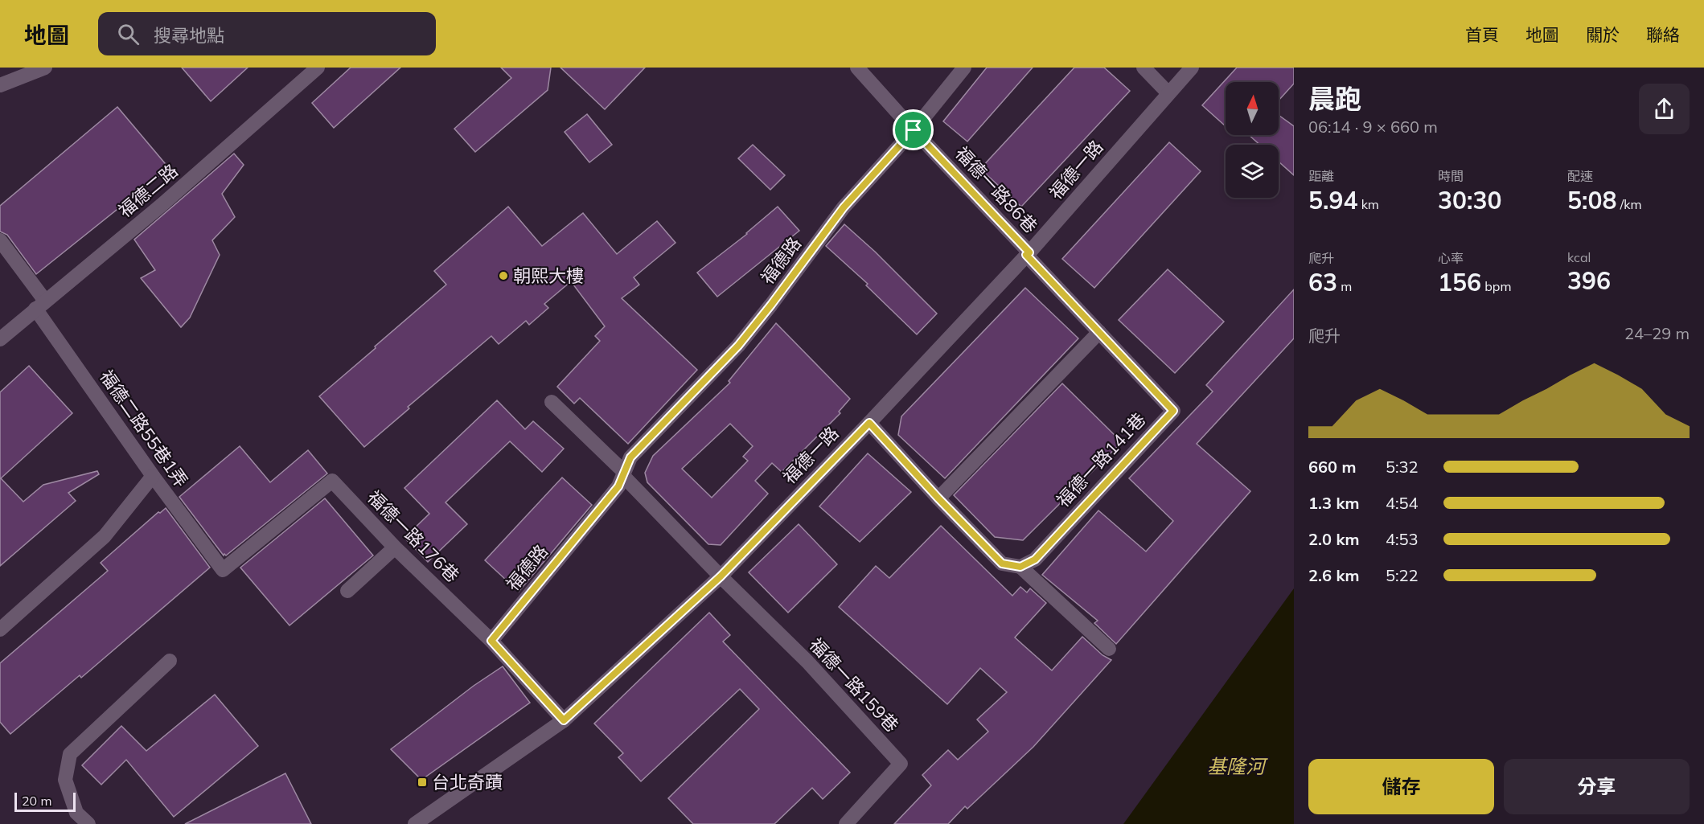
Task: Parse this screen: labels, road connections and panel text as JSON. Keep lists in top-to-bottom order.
{
  "streets": {
    "street": [
      "福德一路",
      "福德一路86巷",
      "福德二路",
      "福德路",
      "福德二路55巷1弄",
      "福德一路141巷",
      "福德一路176巷",
      "福德一路159巷"
    ]
  },
  "crossings": [
    ["福德一路", "福德一路86巷"],
    ["福德一路", "福德一路141巷"],
    ["福德一路", "福德一路176巷"],
    ["福德一路", "福德一路159巷"],
    ["福德一路86巷", "福德路"],
    ["福德一路86巷", "福德一路141巷"],
    ["福德二路", "福德二路55巷1弄"],
    ["福德路", "福德一路176巷"],
    ["福德二路55巷1弄", "福德一路176巷"]
  ],
  "water": ["基隆河"],
  "places": {
    "other": ["朝熙大樓"],
    "transit": ["台北奇蹟"]
  },
  "scale_bar": "20 m",
  "north": "top",
  "page": {
    "header": "地圖",
    "search": "搜尋地點",
    "nav": [
      "首頁",
      "地圖",
      "關於",
      "聯絡"
    ],
    "heading": ["晨跑", "06:14 · 9 × 660 m"],
    "stats": [
      ["距離", "5.94 km"],
      ["時間", "30:30"],
      ["配速", "5:08 /km"],
      ["爬升", "63 m"],
      ["心率", "156 bpm"],
      ["kcal", "396"]
    ],
    "chart": ["爬升", "24–29 m"],
    "list": [
      {
        "name": "660 m",
        "note": "5:32"
      },
      {
        "name": "1.3 km",
        "note": "4:54"
      },
      {
        "name": "2.0 km",
        "note": "4:53"
      },
      {
        "name": "2.6 km",
        "note": "5:22"
      }
    ],
    "buttons": ["儲存", "分享"],
    "scale": "20 m"
  }
}
